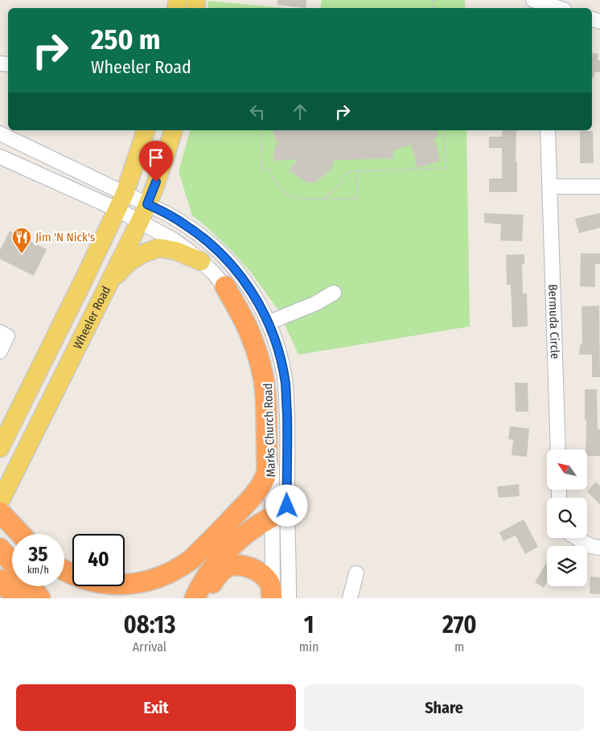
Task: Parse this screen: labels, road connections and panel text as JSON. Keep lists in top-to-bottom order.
{
  "streets": {
    "main road": ["Wheeler Road"],
    "street": ["Bermuda Circle", "Marks Church Road"]
  },
  "crossings": [
    ["Wheeler Road", "Marks Church Road"]
  ],
  "places": {
    "restaurant": ["Jim 'N Nick's"]
  },
  "north": "top left",
  "page": {
    "turn": ["250 m", "Wheeler Road"],
    "speed": "35 km/h",
    "limit": "40",
    "eta": [
      "08:13",
      "Arrival",
      "1",
      "min",
      "270",
      "m"
    ],
    "buttons": ["Exit", "Share"]
  }
}
